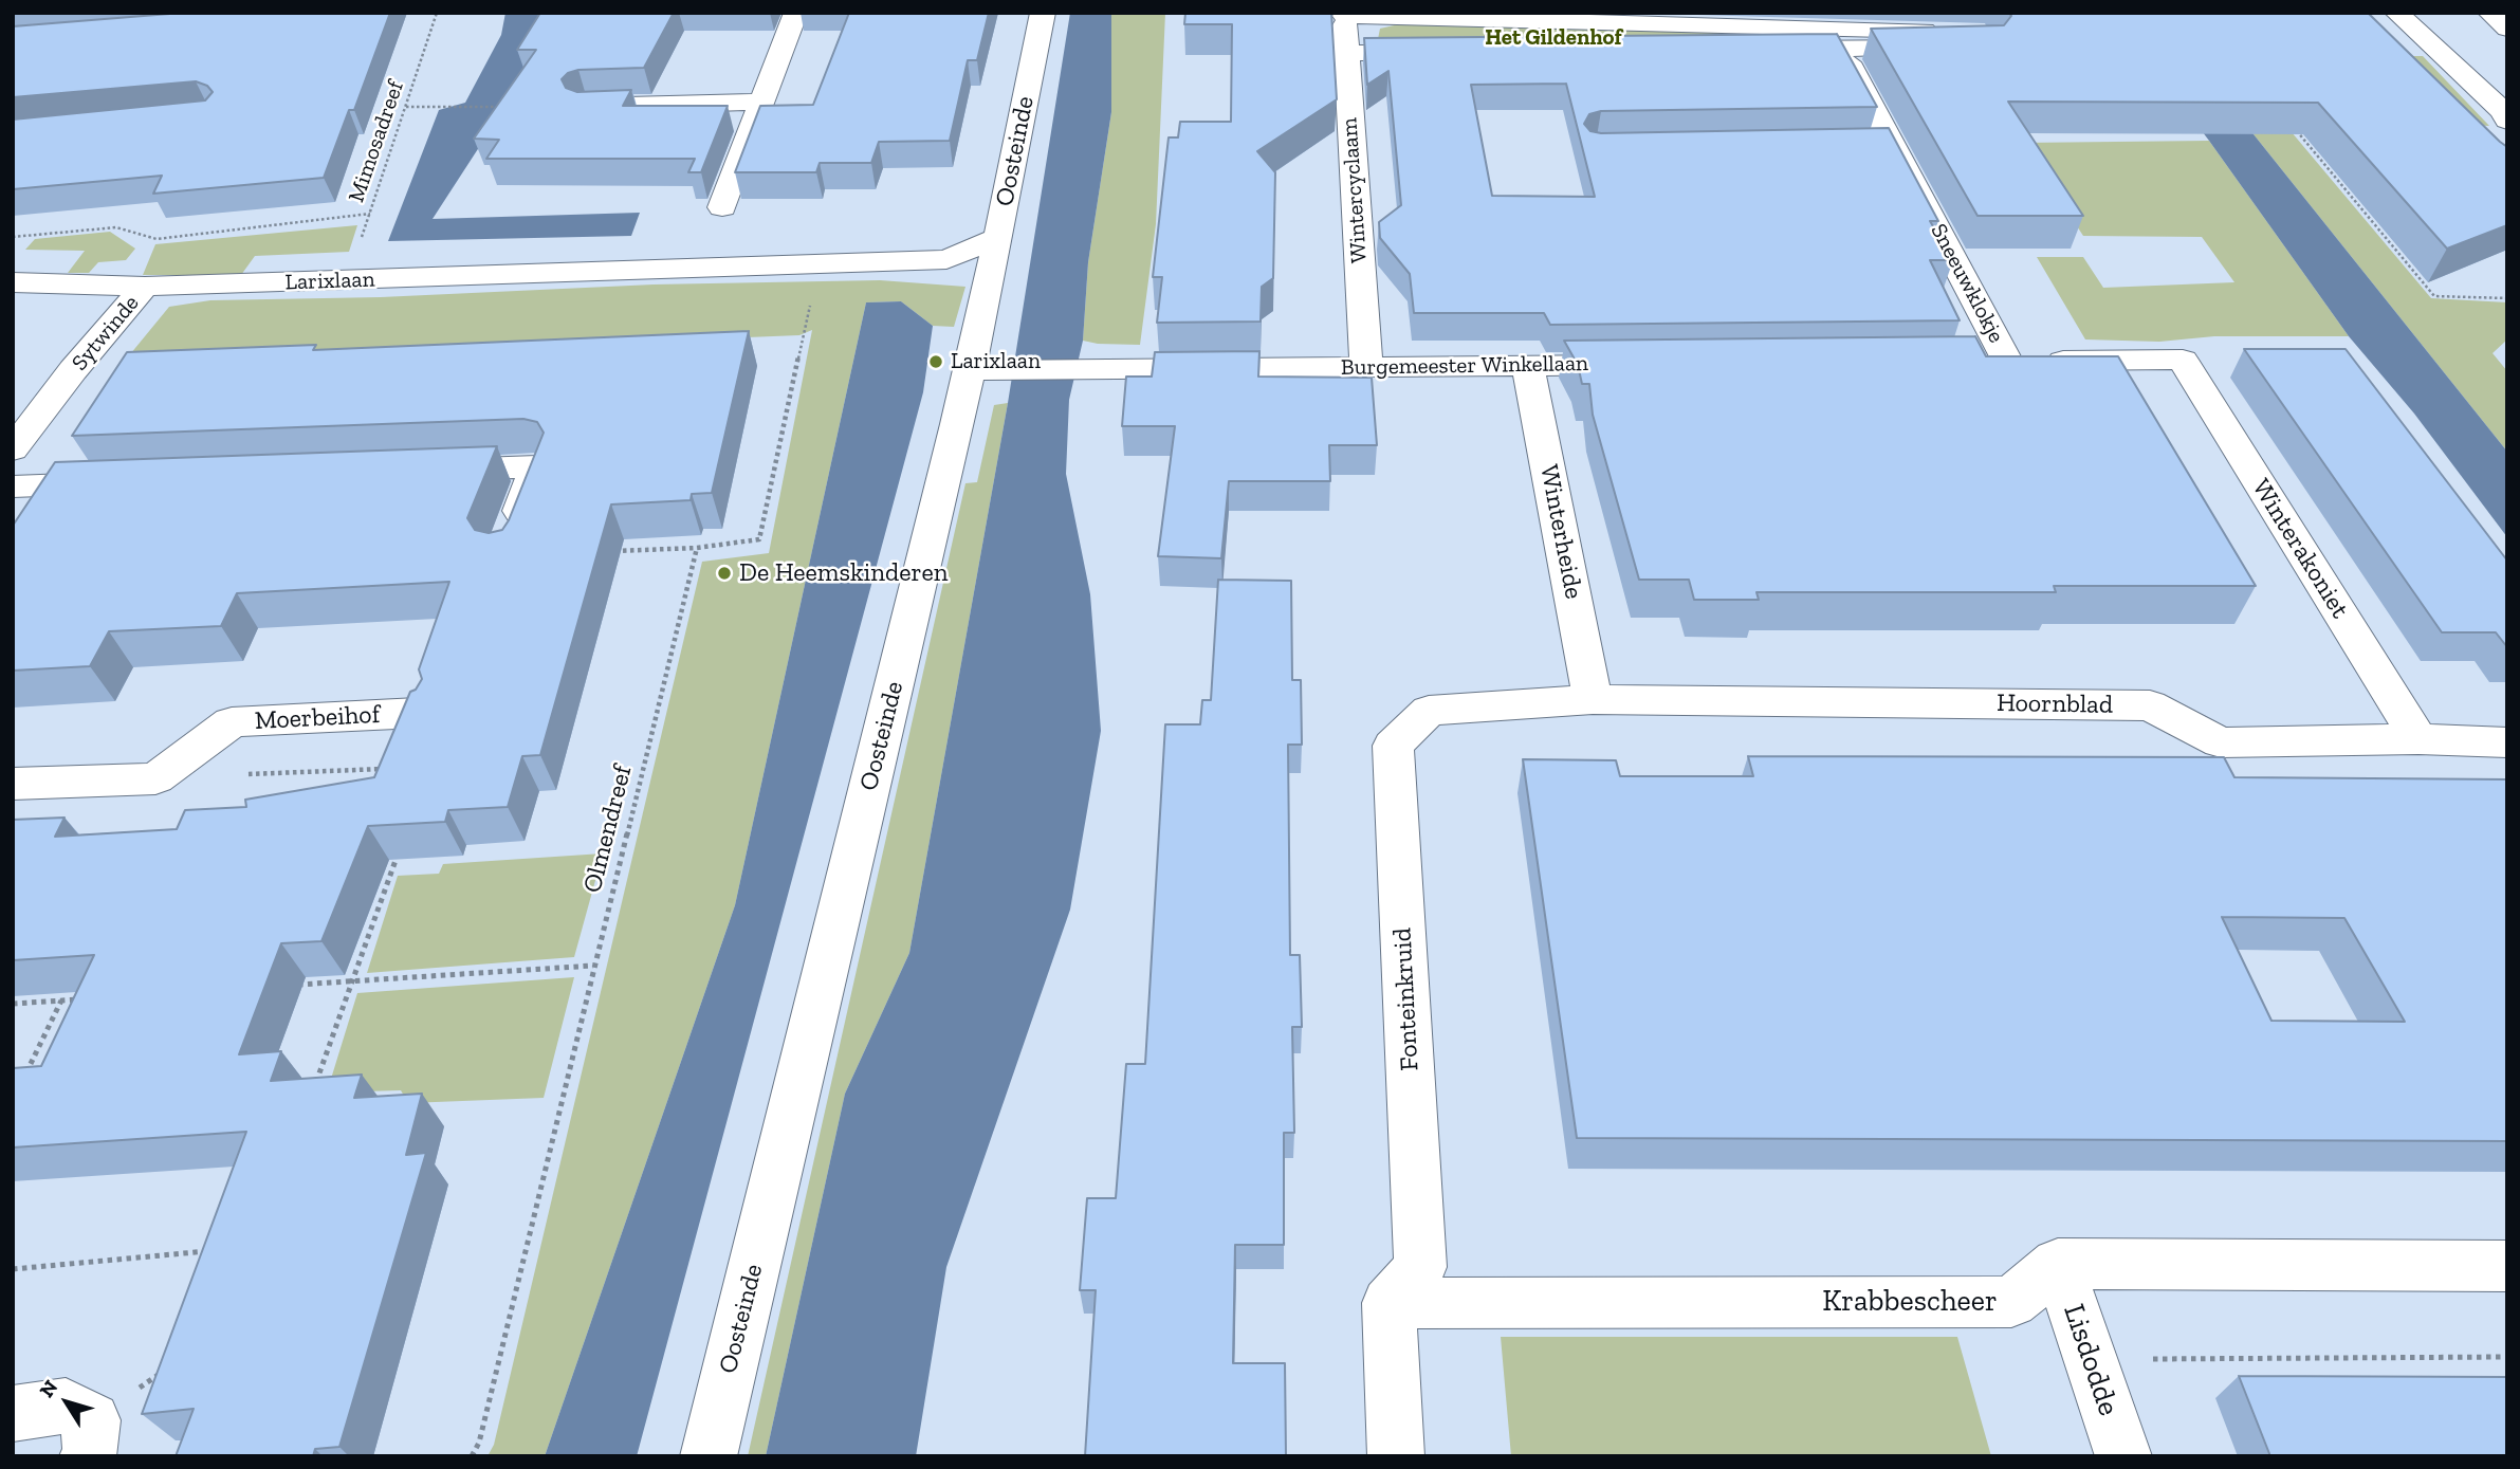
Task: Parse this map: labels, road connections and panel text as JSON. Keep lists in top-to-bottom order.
{
  "streets": {
    "street": [
      "Oosteinde",
      "Wintercyclaam",
      "Larixlaan",
      "Sneeuwklokje",
      "Sytwinde",
      "Burgemeester Winkellaan",
      "Winterheide",
      "Winterakoniet",
      "Hoornblad",
      "Moerbeihof",
      "Fonteinkruid",
      "Krabbescheer",
      "Lisdodde"
    ],
    "path": ["Mimosadreef", "Olmendreef"]
  },
  "crossings": [
    ["Mimosadreef", "Larixlaan"],
    ["Oosteinde", "Larixlaan"],
    ["Oosteinde", "Burgemeester Winkellaan"],
    ["Wintercyclaam", "Burgemeester Winkellaan"],
    ["Larixlaan", "Sytwinde"],
    ["Sneeuwklokje", "Winterakoniet"],
    ["Burgemeester Winkellaan", "Winterheide"],
    ["Winterheide", "Hoornblad"],
    ["Winterheide", "Fonteinkruid"],
    ["Winterakoniet", "Hoornblad"],
    ["Hoornblad", "Fonteinkruid"],
    ["Fonteinkruid", "Krabbescheer"],
    ["Krabbescheer", "Lisdodde"]
  ],
  "districts": ["Het Gildenhof"],
  "places": ["Larixlaan", "De Heemskinderen"],
  "north": "top left"
}
